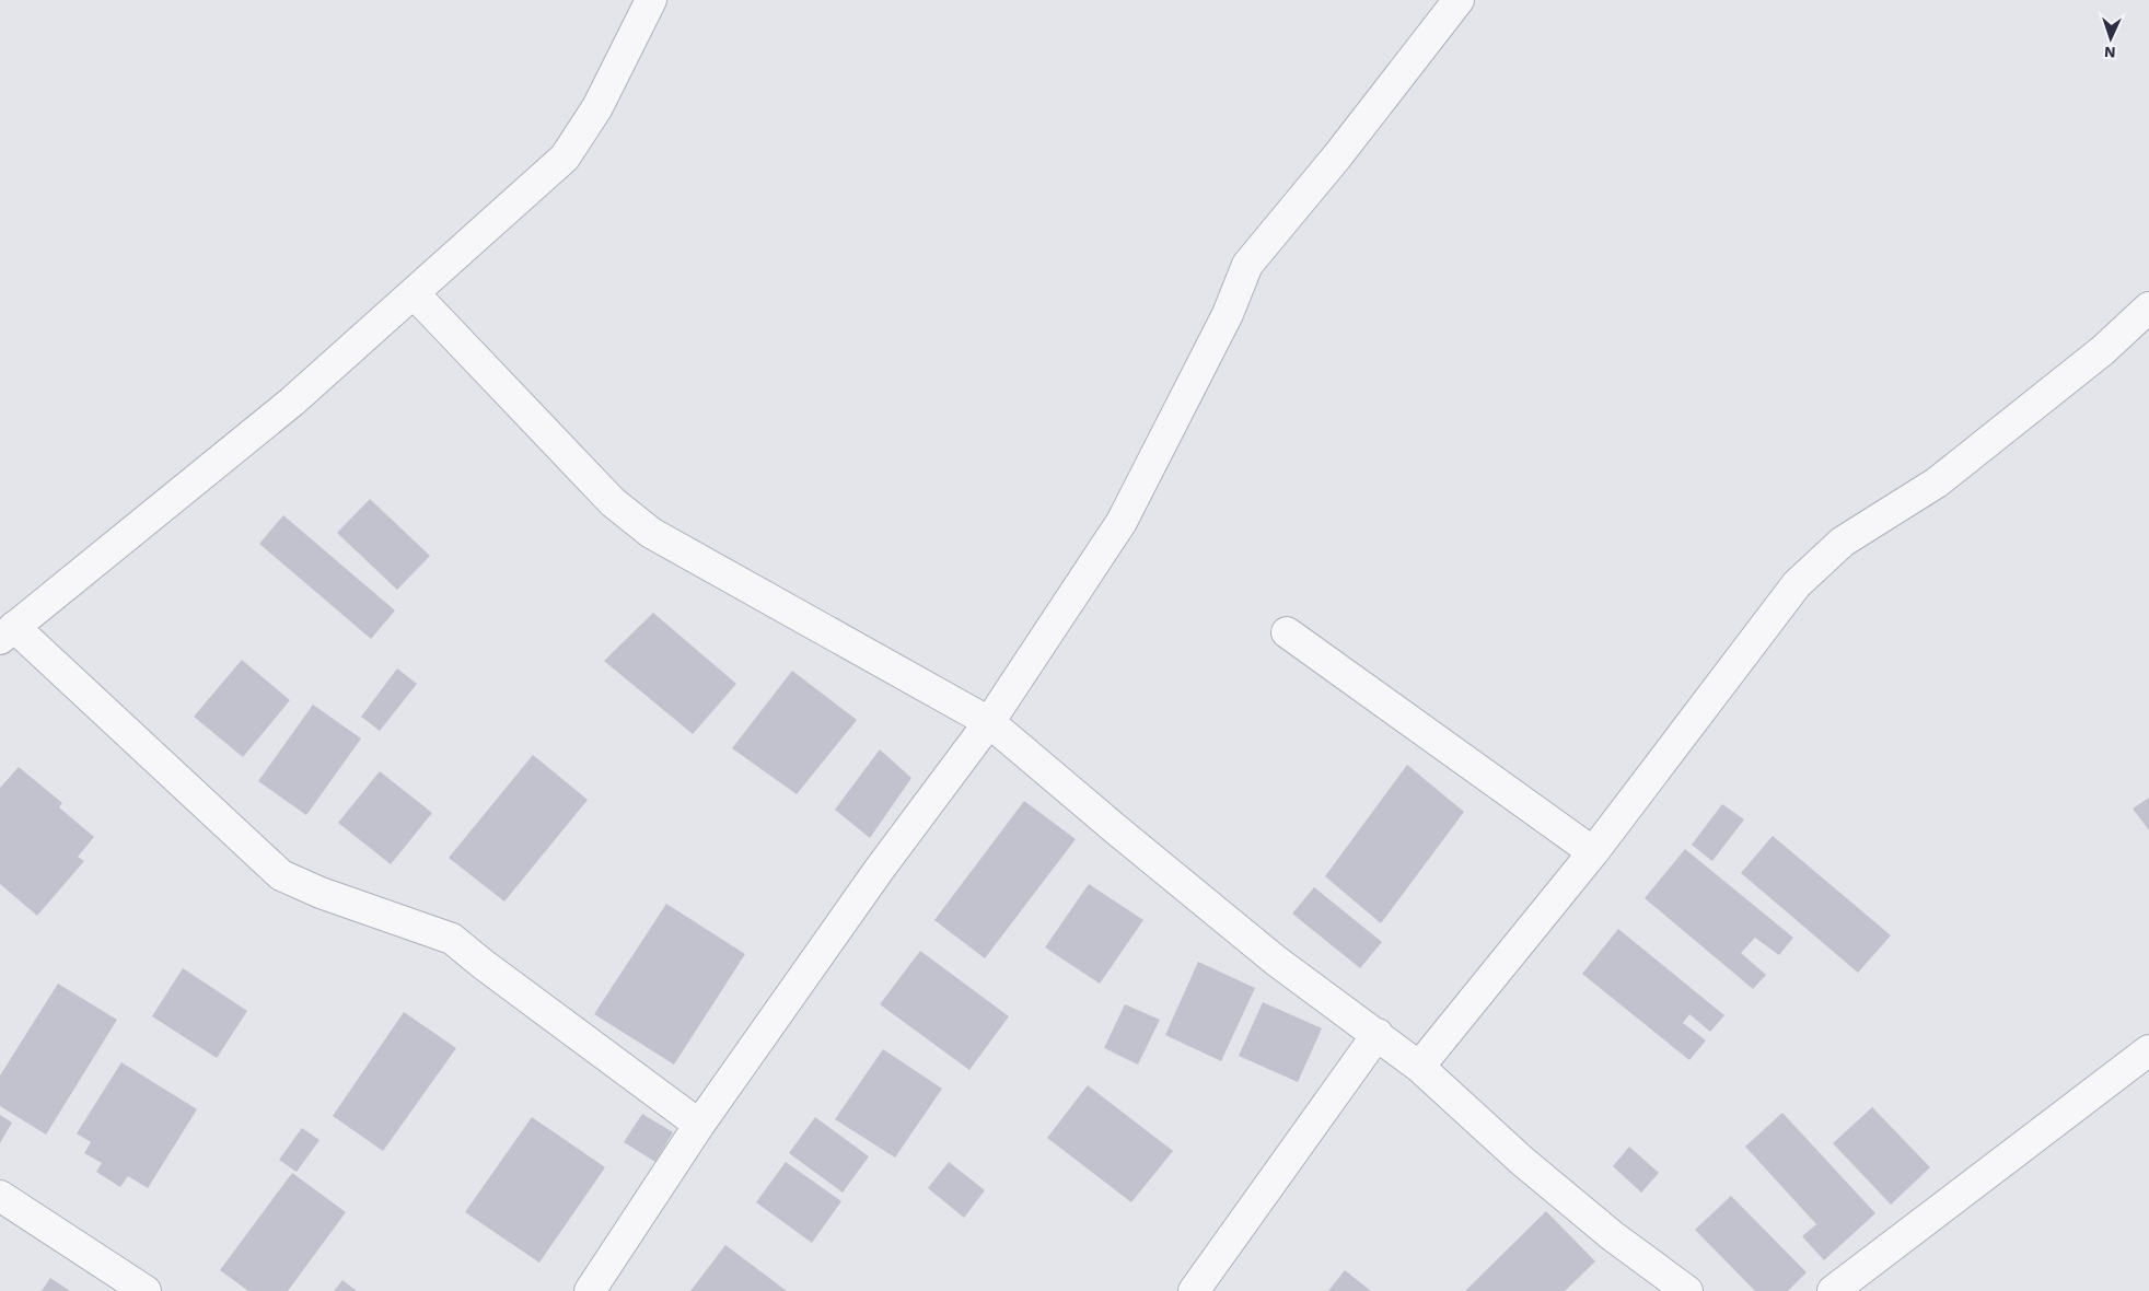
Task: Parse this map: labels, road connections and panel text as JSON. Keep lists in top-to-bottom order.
{
  "north": "bottom"
}
